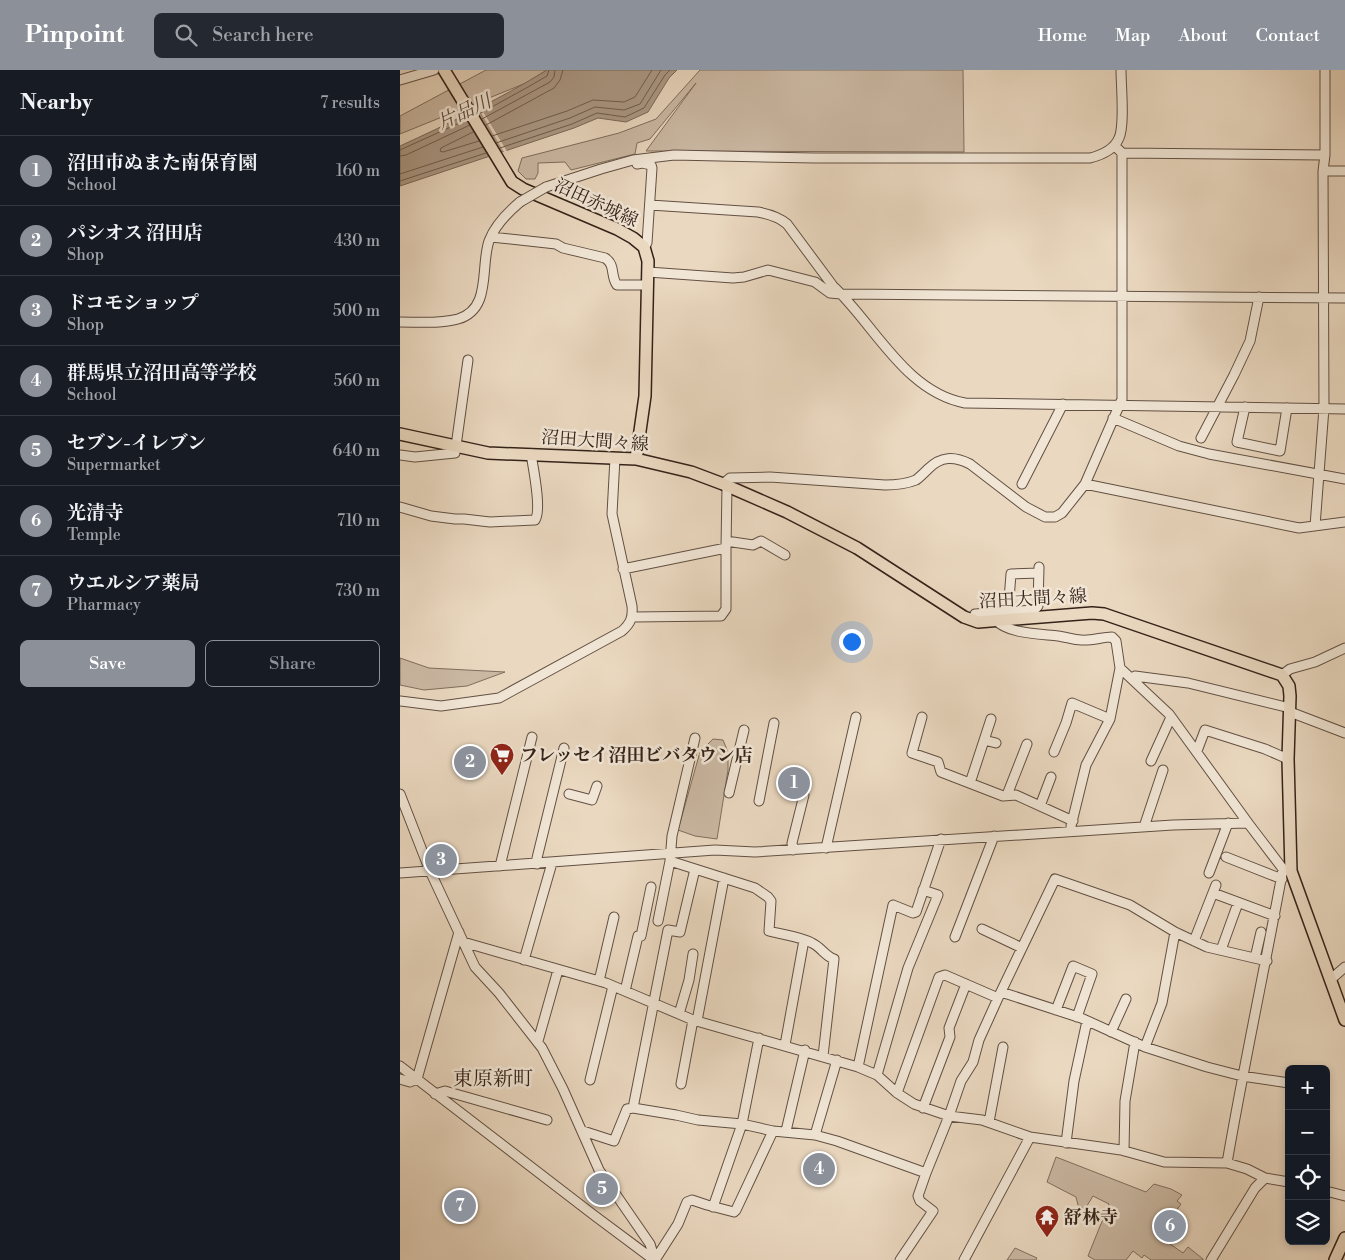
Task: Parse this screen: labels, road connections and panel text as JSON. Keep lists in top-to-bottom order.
{
  "streets": {
    "main road": ["沼田赤城線", "沼田大間々線"]
  },
  "crossings": [
    ["沼田赤城線", "沼田大間々線"]
  ],
  "districts": ["東原新町"],
  "water": ["片品川"],
  "places": {
    "supermarket": ["フレッセイ沼田ビバタウン店"],
    "temple": ["舒林寺"]
  },
  "page": {
    "header": "Pinpoint",
    "search": "Search here",
    "nav": [
      "Home",
      "Map",
      "About",
      "Contact"
    ],
    "heading": ["Nearby", "7 results"],
    "list": [
      {
        "mark": "1",
        "name": "沼田市ぬまた南保育園",
        "note": "School",
        "value": "160 m"
      },
      {
        "mark": "2",
        "name": "パシオス 沼田店",
        "note": "Shop",
        "value": "430 m"
      },
      {
        "mark": "3",
        "name": "ドコモショップ",
        "note": "Shop",
        "value": "500 m"
      },
      {
        "mark": "4",
        "name": "群馬県立沼田高等学校",
        "note": "School",
        "value": "560 m"
      },
      {
        "mark": "5",
        "name": "セブン-イレブン",
        "note": "Supermarket",
        "value": "640 m"
      },
      {
        "mark": "6",
        "name": "光清寺",
        "note": "Temple",
        "value": "710 m"
      },
      {
        "mark": "7",
        "name": "ウエルシア薬局",
        "note": "Pharmacy",
        "value": "730 m"
      }
    ],
    "buttons": ["Save", "Share"],
    "pins": [
      "2",
      "1",
      "3",
      "4",
      "5",
      "7",
      "6"
    ],
    "map_buttons": ["+", "−"]
  }
}
